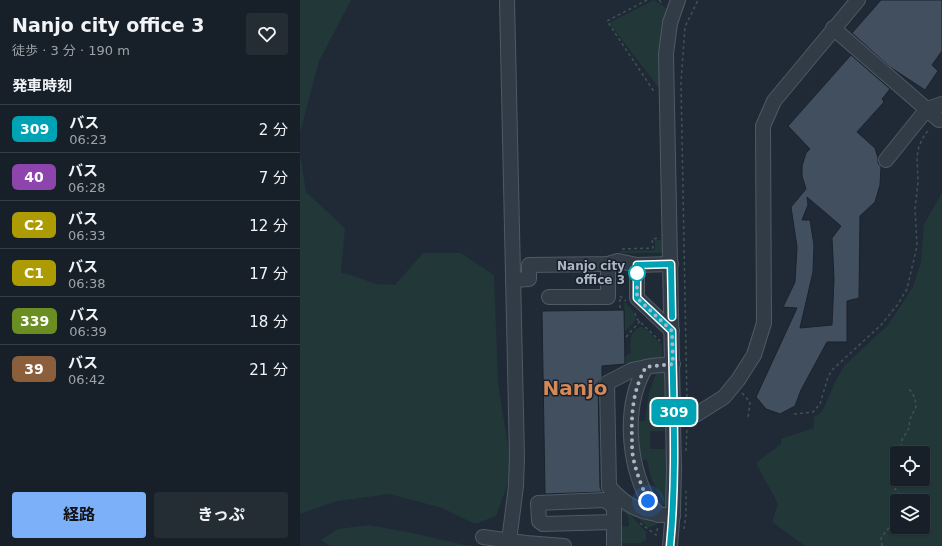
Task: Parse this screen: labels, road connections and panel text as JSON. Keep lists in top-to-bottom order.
{
  "districts": ["Nanjo"],
  "places": ["Nanjo city office 3"],
  "lines": ["bus line 309"],
  "page": {
    "heading": [
      ["Nanjo city office 3", "徒歩 · 3 分 · 190 m"],
      "発車時刻"
    ],
    "on_map": "309",
    "list": [
      {
        "mark": "309",
        "name": "バス",
        "note": "06:23",
        "value": "2 分"
      },
      {
        "mark": "40",
        "name": "バス",
        "note": "06:28",
        "value": "7 分"
      },
      {
        "mark": "C2",
        "name": "バス",
        "note": "06:33",
        "value": "12 分"
      },
      {
        "mark": "C1",
        "name": "バス",
        "note": "06:38",
        "value": "17 分"
      },
      {
        "mark": "339",
        "name": "バス",
        "note": "06:39",
        "value": "18 分"
      },
      {
        "mark": "39",
        "name": "バス",
        "note": "06:42",
        "value": "21 分"
      }
    ],
    "buttons": ["経路", "きっぷ"]
  }
}
